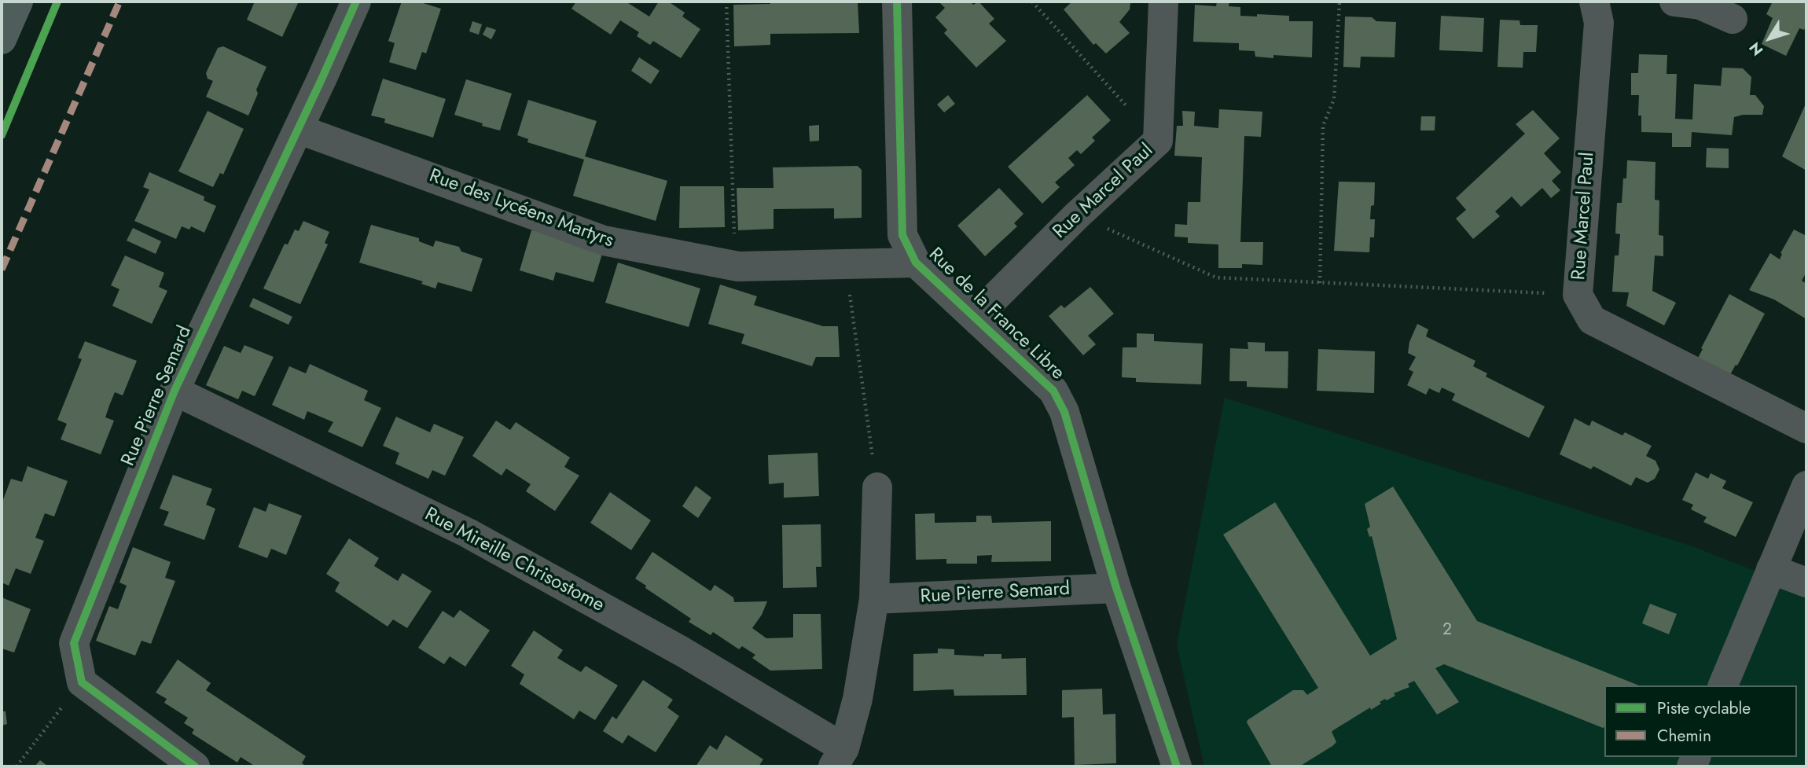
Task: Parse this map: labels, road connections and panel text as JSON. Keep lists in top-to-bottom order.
{
  "streets": {
    "street": [
      "Rue Marcel Paul",
      "Rue des Lycéens Martyrs",
      "Rue de la France Libre",
      "Rue Pierre Semard",
      "Rue Mireille Chrisostome"
    ]
  },
  "crossings": [
    ["Rue Marcel Paul", "Rue de la France Libre"],
    ["Rue des Lycéens Martyrs", "Rue de la France Libre"],
    ["Rue des Lycéens Martyrs", "Rue Pierre Semard"],
    ["Rue de la France Libre", "Rue Pierre Semard"],
    ["Rue Pierre Semard", "Rue Mireille Chrisostome"]
  ],
  "house_numbers": ["2"],
  "legend": ["Piste cyclable", "Chemin"],
  "north": "bottom left"
}
